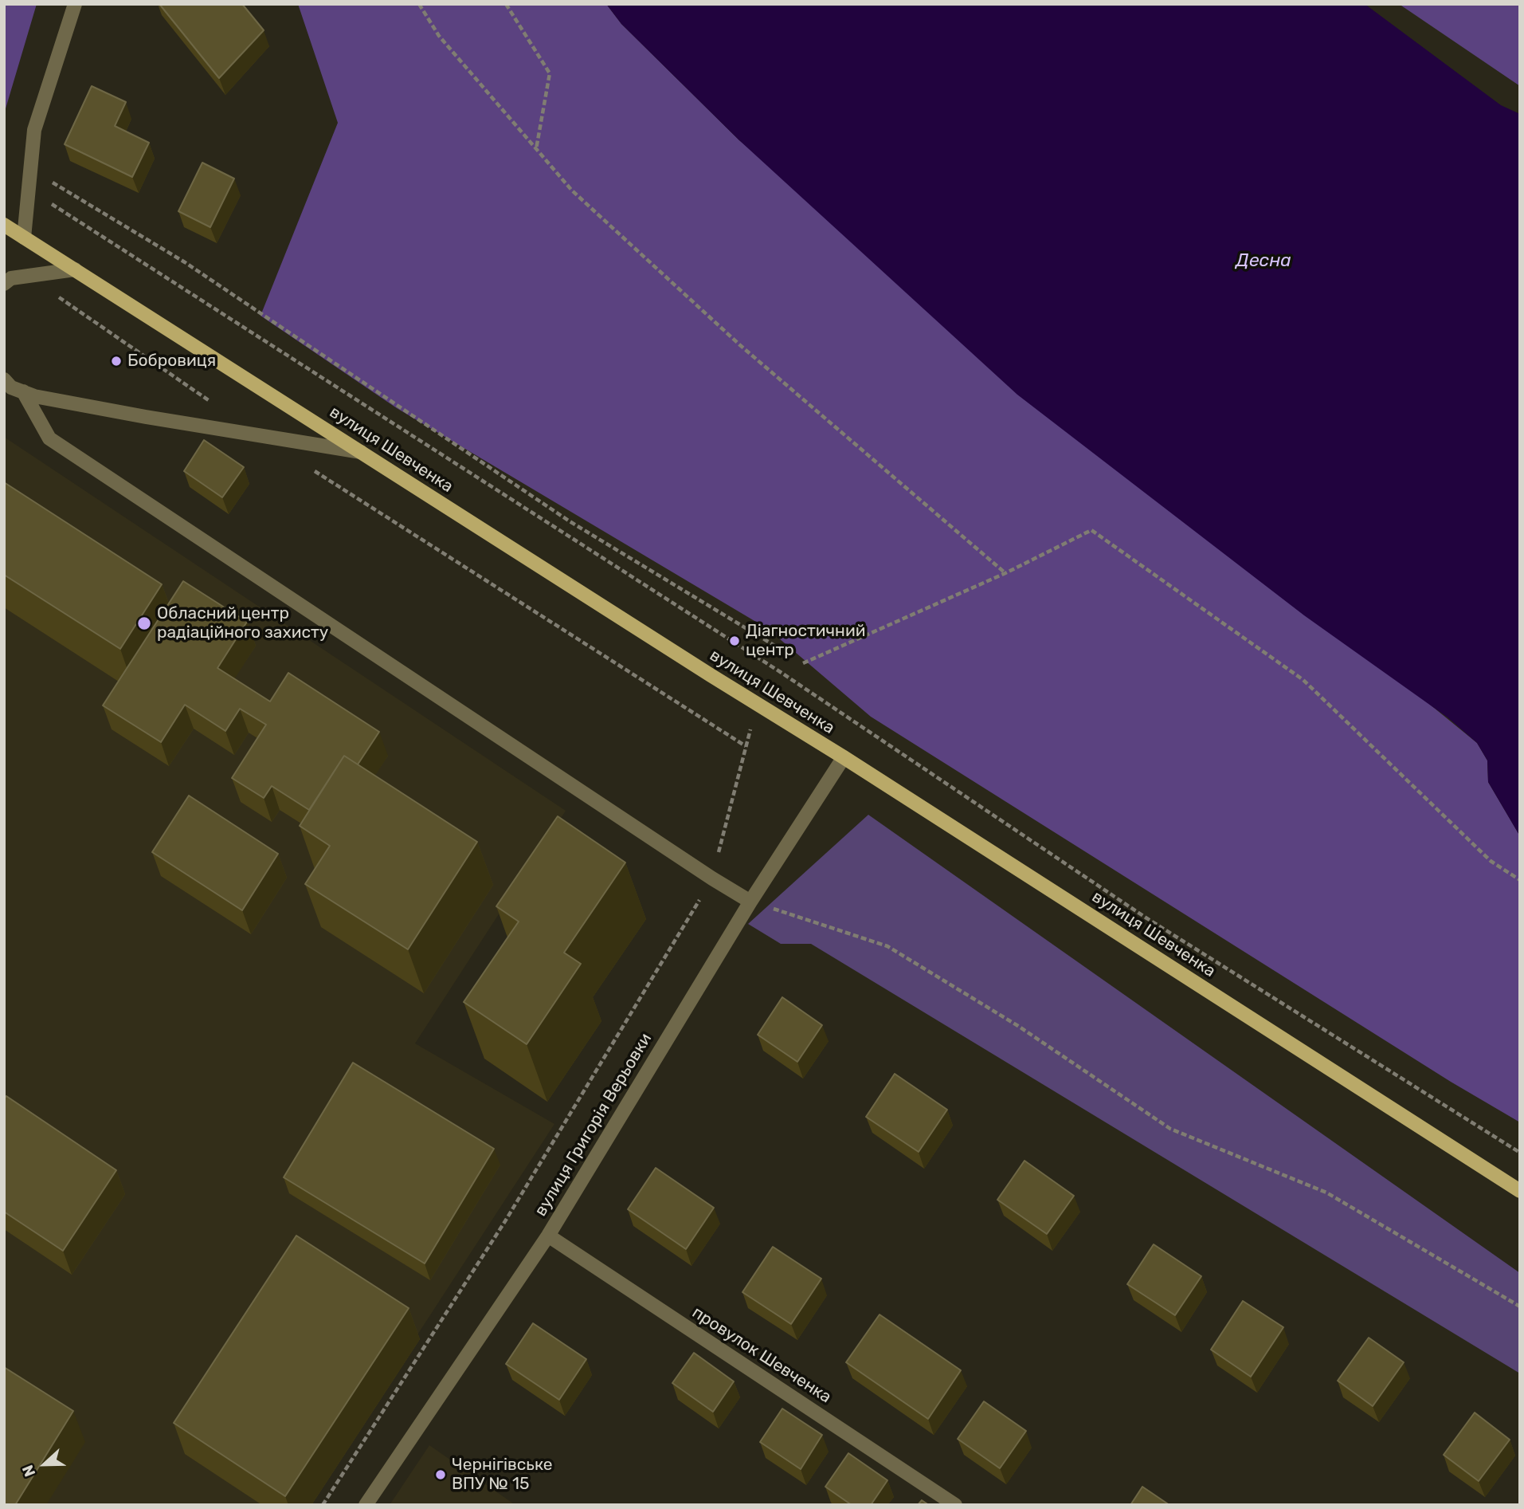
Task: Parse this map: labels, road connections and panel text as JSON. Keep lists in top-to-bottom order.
{
  "streets": {
    "main road": ["вулиця Шевченка"],
    "street": ["вулиця Григорія Верьовки", "провулок Шевченка"]
  },
  "crossings": [
    ["вулиця Шевченка", "вулиця Григорія Верьовки"],
    ["вулиця Григорія Верьовки", "провулок Шевченка"]
  ],
  "water": ["Десна"],
  "places": [
    "Бобровиця",
    "Обласний центр радіаційного захисту",
    "Діагностичний центр",
    "Чернігівське ВПУ № 15"
  ],
  "north": "left"
}
